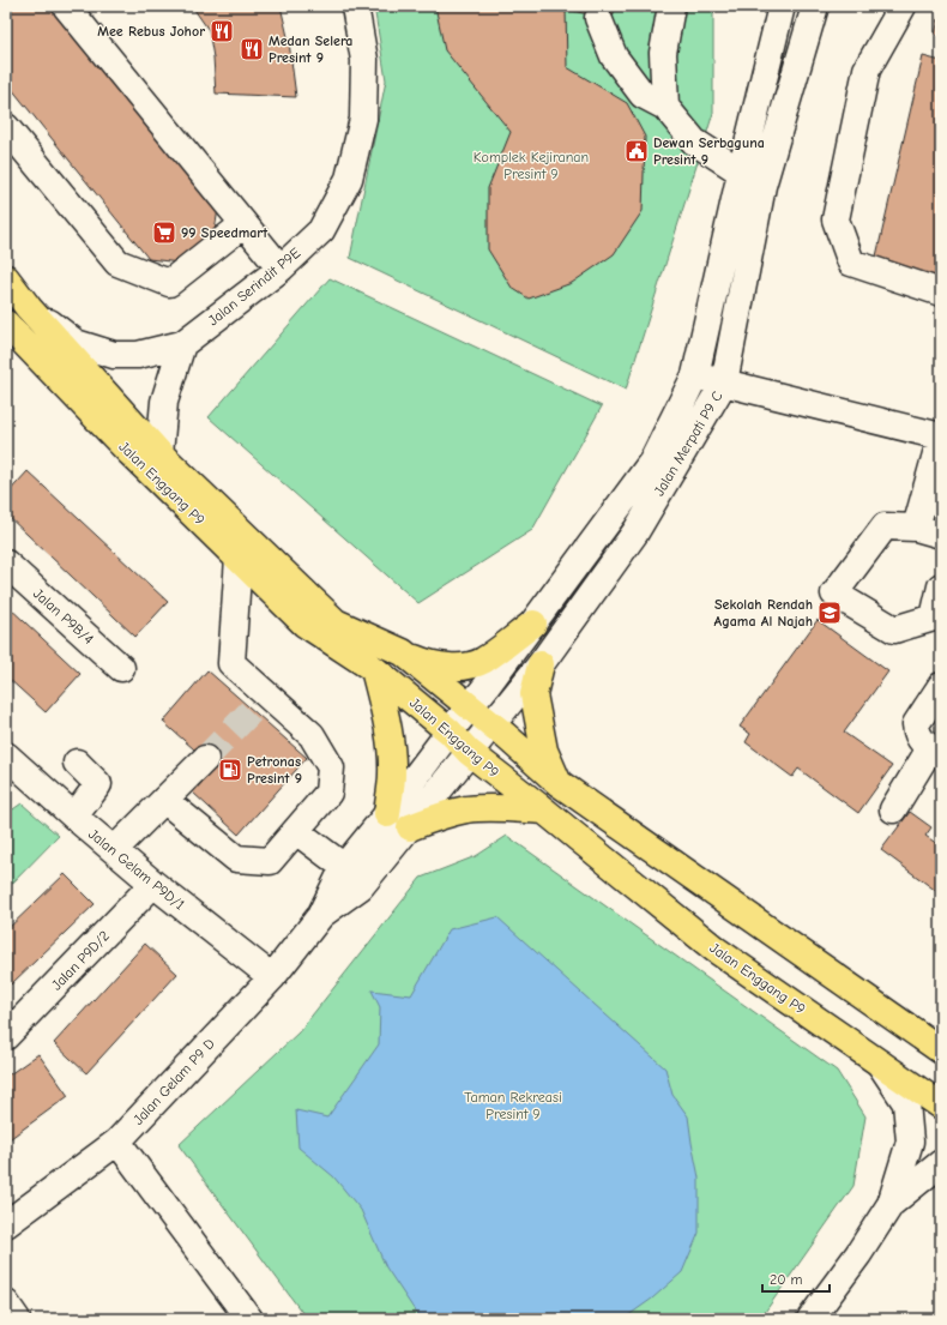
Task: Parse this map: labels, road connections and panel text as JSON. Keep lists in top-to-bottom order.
{
  "streets": {
    "main road": ["Jalan Enggang P9"],
    "street": [
      "Jalan Serindit P9E",
      "Jalan Merpati P9 C",
      "Jalan P9B/4",
      "Jalan Gelam P9D/1",
      "Jalan P9D/2",
      "Jalan Gelam P9 D"
    ]
  },
  "crossings": [
    ["Jalan Serindit P9E", "Jalan Enggang P9"],
    ["Jalan Merpati P9 C", "Jalan Enggang P9"],
    ["Jalan Merpati P9 C", "Jalan Gelam P9 D"],
    ["Jalan Enggang P9", "Jalan Gelam P9 D"],
    ["Jalan Gelam P9D/1", "Jalan P9D/2"],
    ["Jalan Gelam P9D/1", "Jalan Gelam P9 D"]
  ],
  "parks": ["Komplek Kejiranan Presint 9", "Taman Rekreasi Presint 9"],
  "places": {
    "restaurant": ["Mee Rebus Johor", "Medan Selera Presint 9"],
    "public building": ["Dewan Serbaguna Presint 9"],
    "supermarket": ["99 Speedmart"],
    "school or university": ["Sekolah Rendah Agama Al Najah"],
    "fuel station": ["Petronas Presint 9"]
  },
  "scale_bar": "20 m"
}
